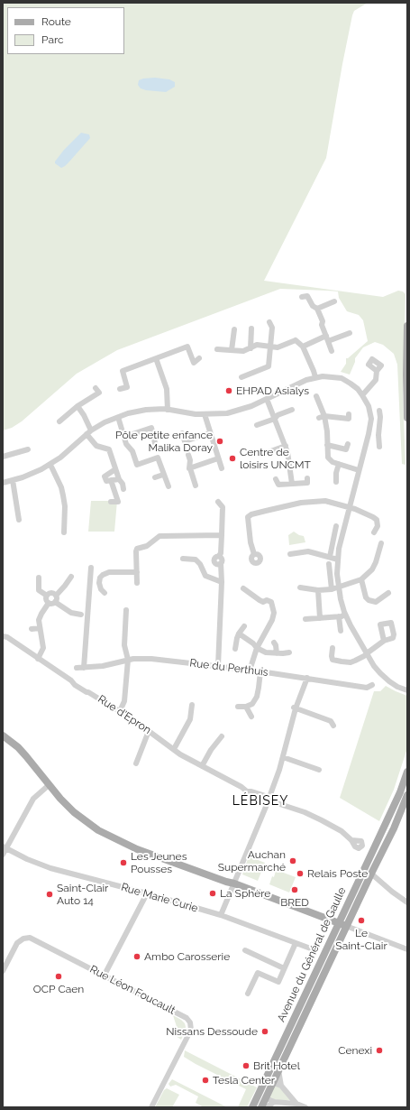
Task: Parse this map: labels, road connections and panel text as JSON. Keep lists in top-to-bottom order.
{
  "streets": {
    "main road": ["Avenue du Général de Gaulle"],
    "street": [
      "Rue du Perthuis",
      "Rue d'Epron",
      "Rue Marie Curie",
      "Rue Léon Foucault"
    ]
  },
  "districts": ["LÉBISEY"],
  "places": [
    "EHPAD Asialys",
    "Pôle petite enfance Malika Doray",
    "Centre de loisirs UNCMT",
    "Auchan Supermarché",
    "Les Jeunes Pousses",
    "Relais Poste",
    "BRED",
    "La Sphère",
    "Saint-Clair Auto 14",
    "Le Saint-Clair",
    "Ambo Carosserie",
    "OCP Caen",
    "Nissans Dessoude",
    "Cenexi",
    "Brit Hotel",
    "Tesla Center"
  ],
  "legend": ["Route", "Parc"]
}
